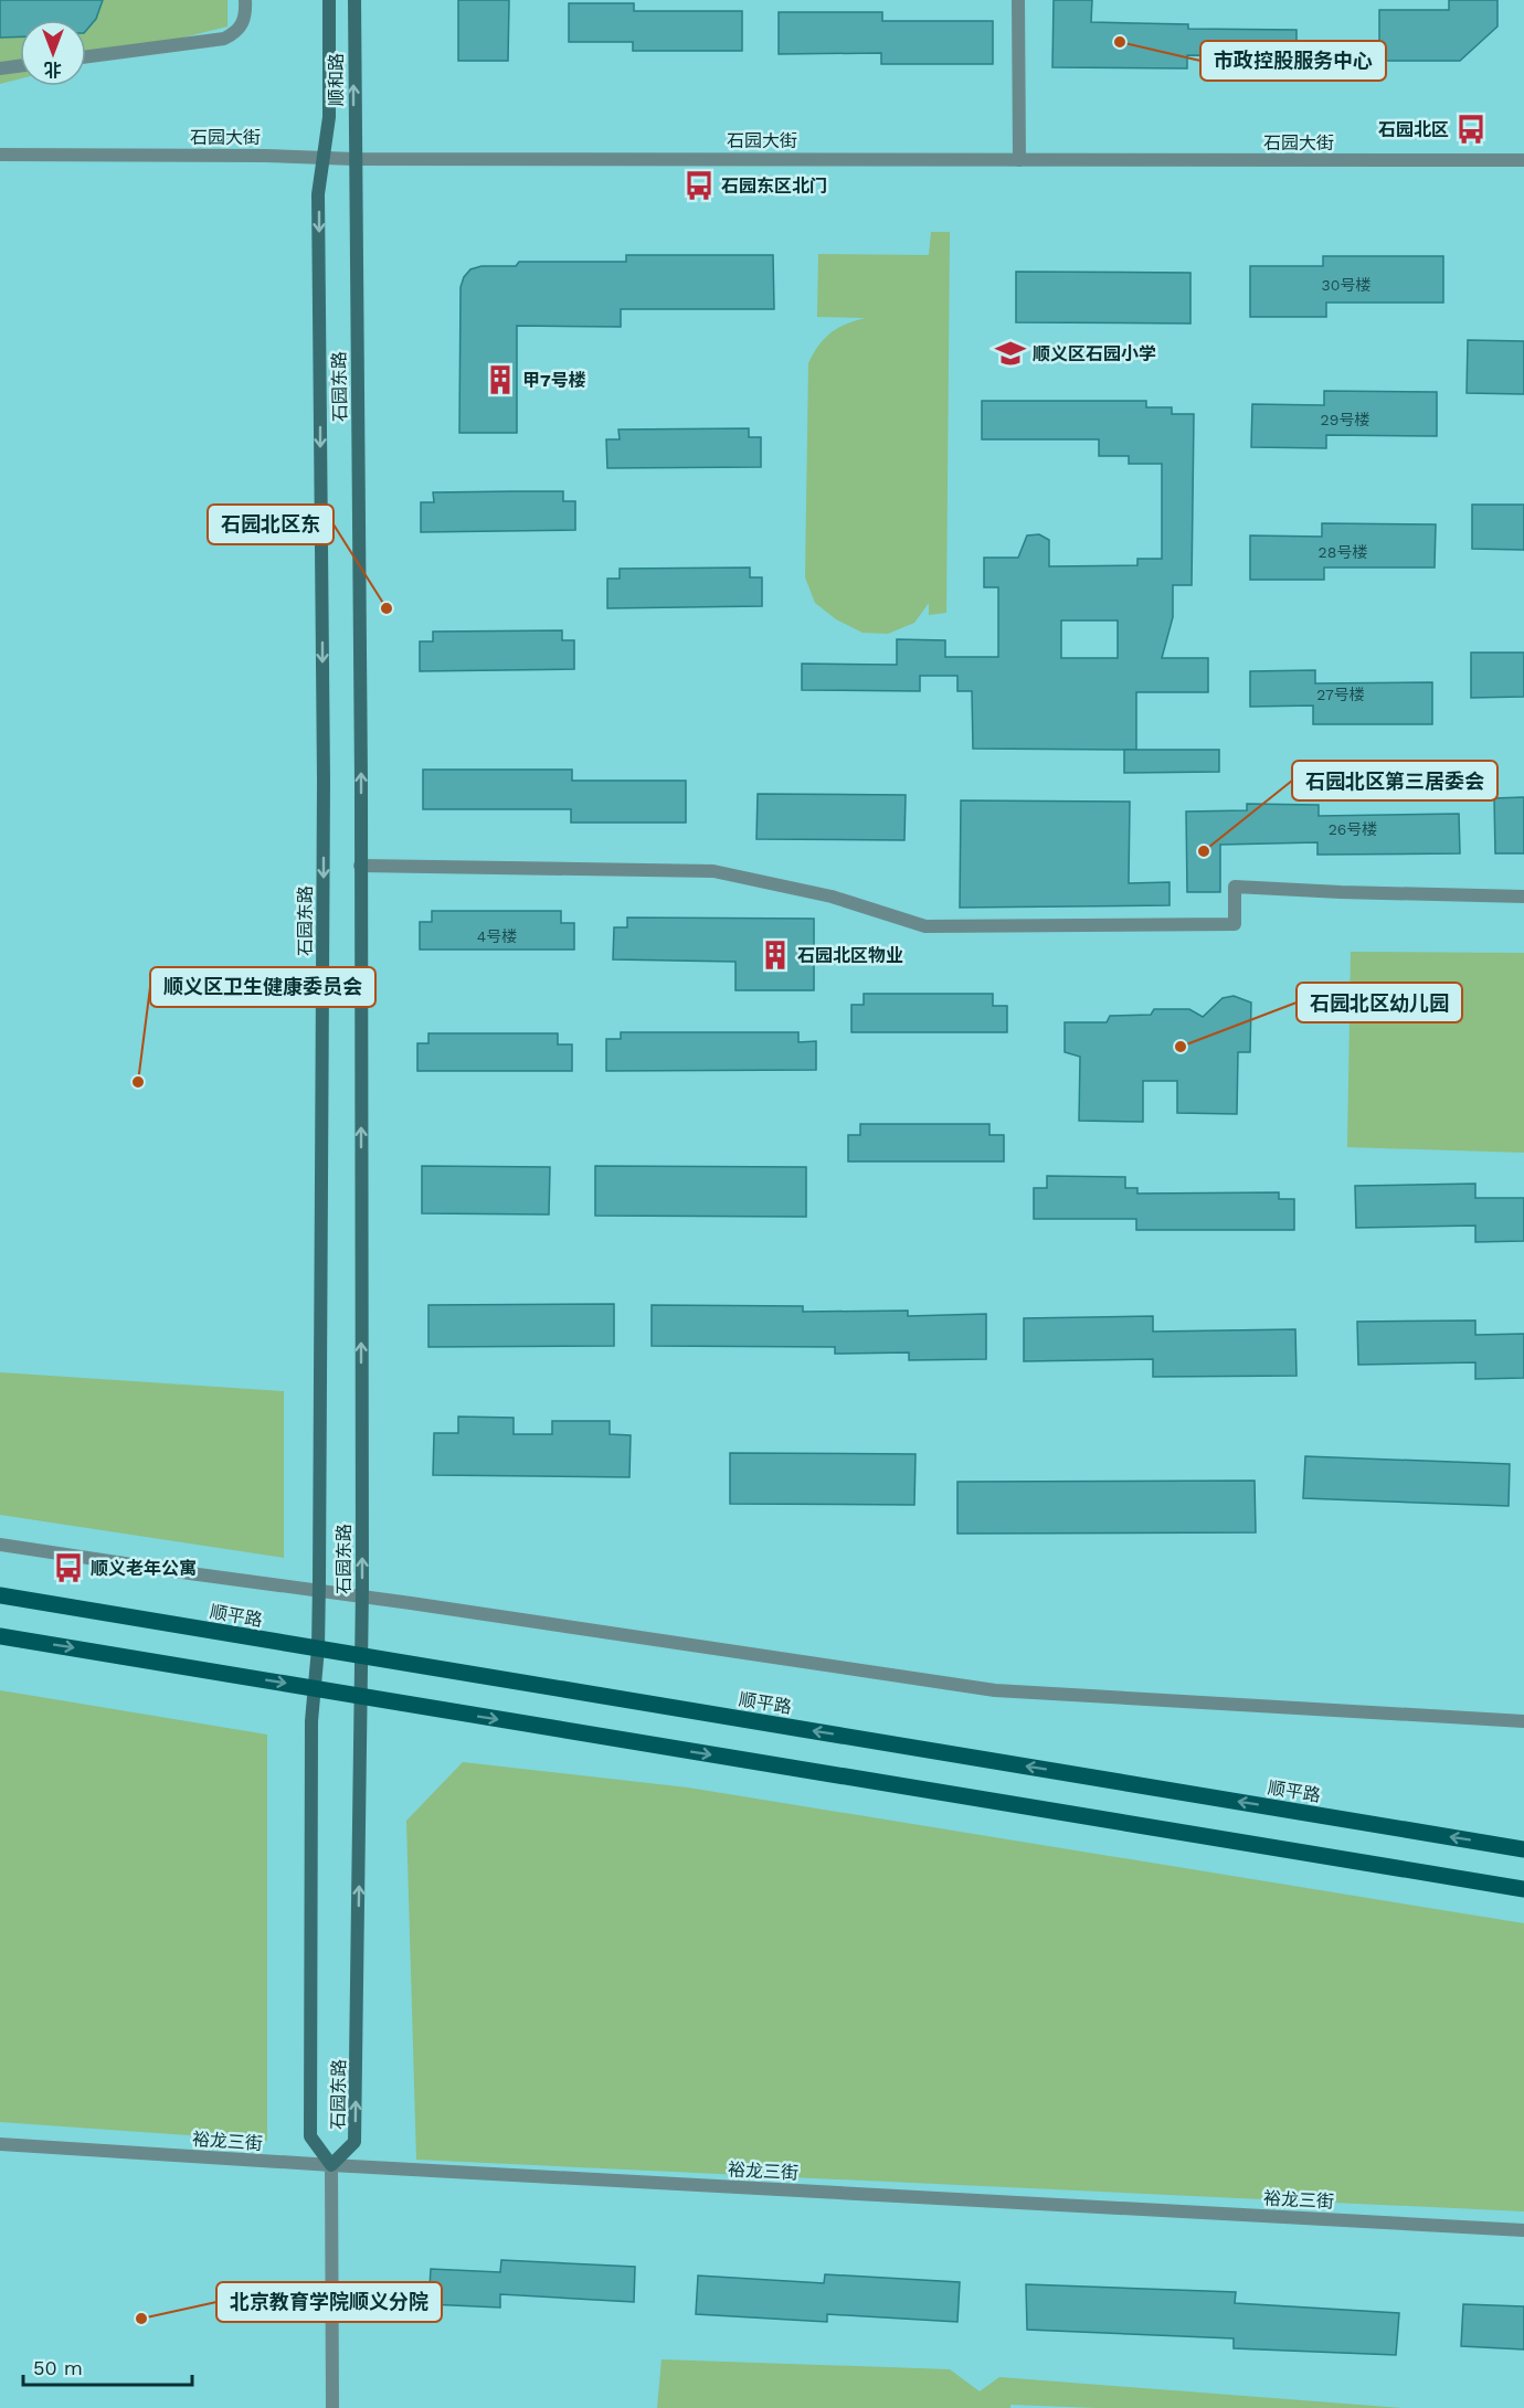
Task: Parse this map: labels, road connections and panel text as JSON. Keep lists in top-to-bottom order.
{
  "streets": {
    "main road": ["顺和路", "石园东路", "顺平路"],
    "street": ["石园大街", "裕龙三街"]
  },
  "crossings": [
    ["顺和路", "石园大街"],
    ["顺和路", "石园东路"],
    ["石园大街", "石园东路"],
    ["石园东路", "顺平路"],
    ["石园东路", "裕龙三街"]
  ],
  "places": {
    "other": [
      "市政控股服务中心",
      "石园北区东",
      "石园北区第三居委会",
      "石园北区幼儿园",
      "顺义区卫生健康委员会",
      "北京教育学院顺义分院"
    ],
    "bus stop": ["石园北区", "石园东区北门", "顺义老年公寓"],
    "school or university": ["顺义区石园小学"],
    "building": ["甲7号楼", "石园北区物业"]
  },
  "house_numbers": [
    "30号楼",
    "29号楼",
    "28号楼",
    "27号楼",
    "26号楼",
    "4号楼"
  ],
  "scale_bar": "50 m",
  "north": "bottom"
}
